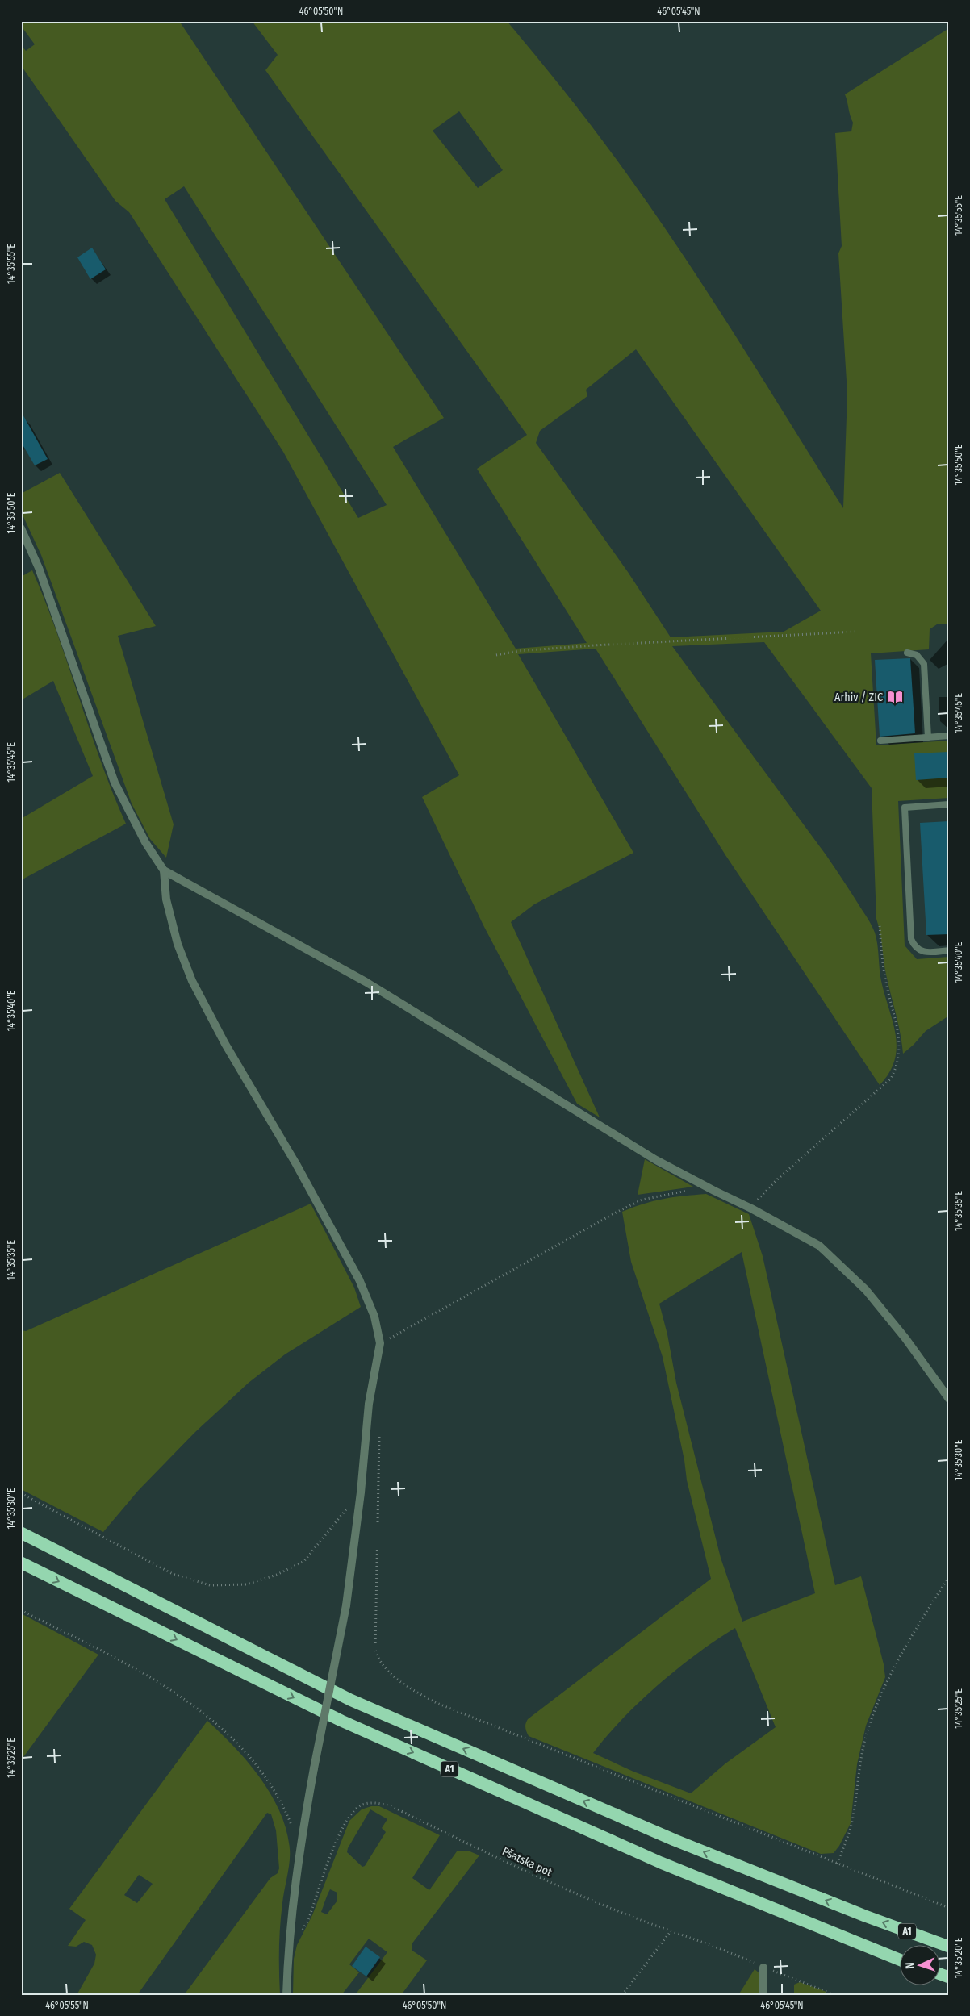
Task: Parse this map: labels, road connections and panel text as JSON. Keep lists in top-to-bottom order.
{
  "streets": {
    "highway": ["A1"],
    "path": ["Pšatska pot"]
  },
  "places": {
    "library": ["Arhiv / ZIC"]
  },
  "north": "left",
  "coordinates": [
    "46°05'50\"N",
    "46°05'45\"N",
    "14°35'55\"E",
    "14°35'50\"E",
    "14°35'45\"E",
    "14°35'40\"E",
    "14°35'35\"E",
    "14°35'30\"E",
    "14°35'25\"E",
    "14°35'20\"E",
    "46°05'55\"N"
  ]
}
